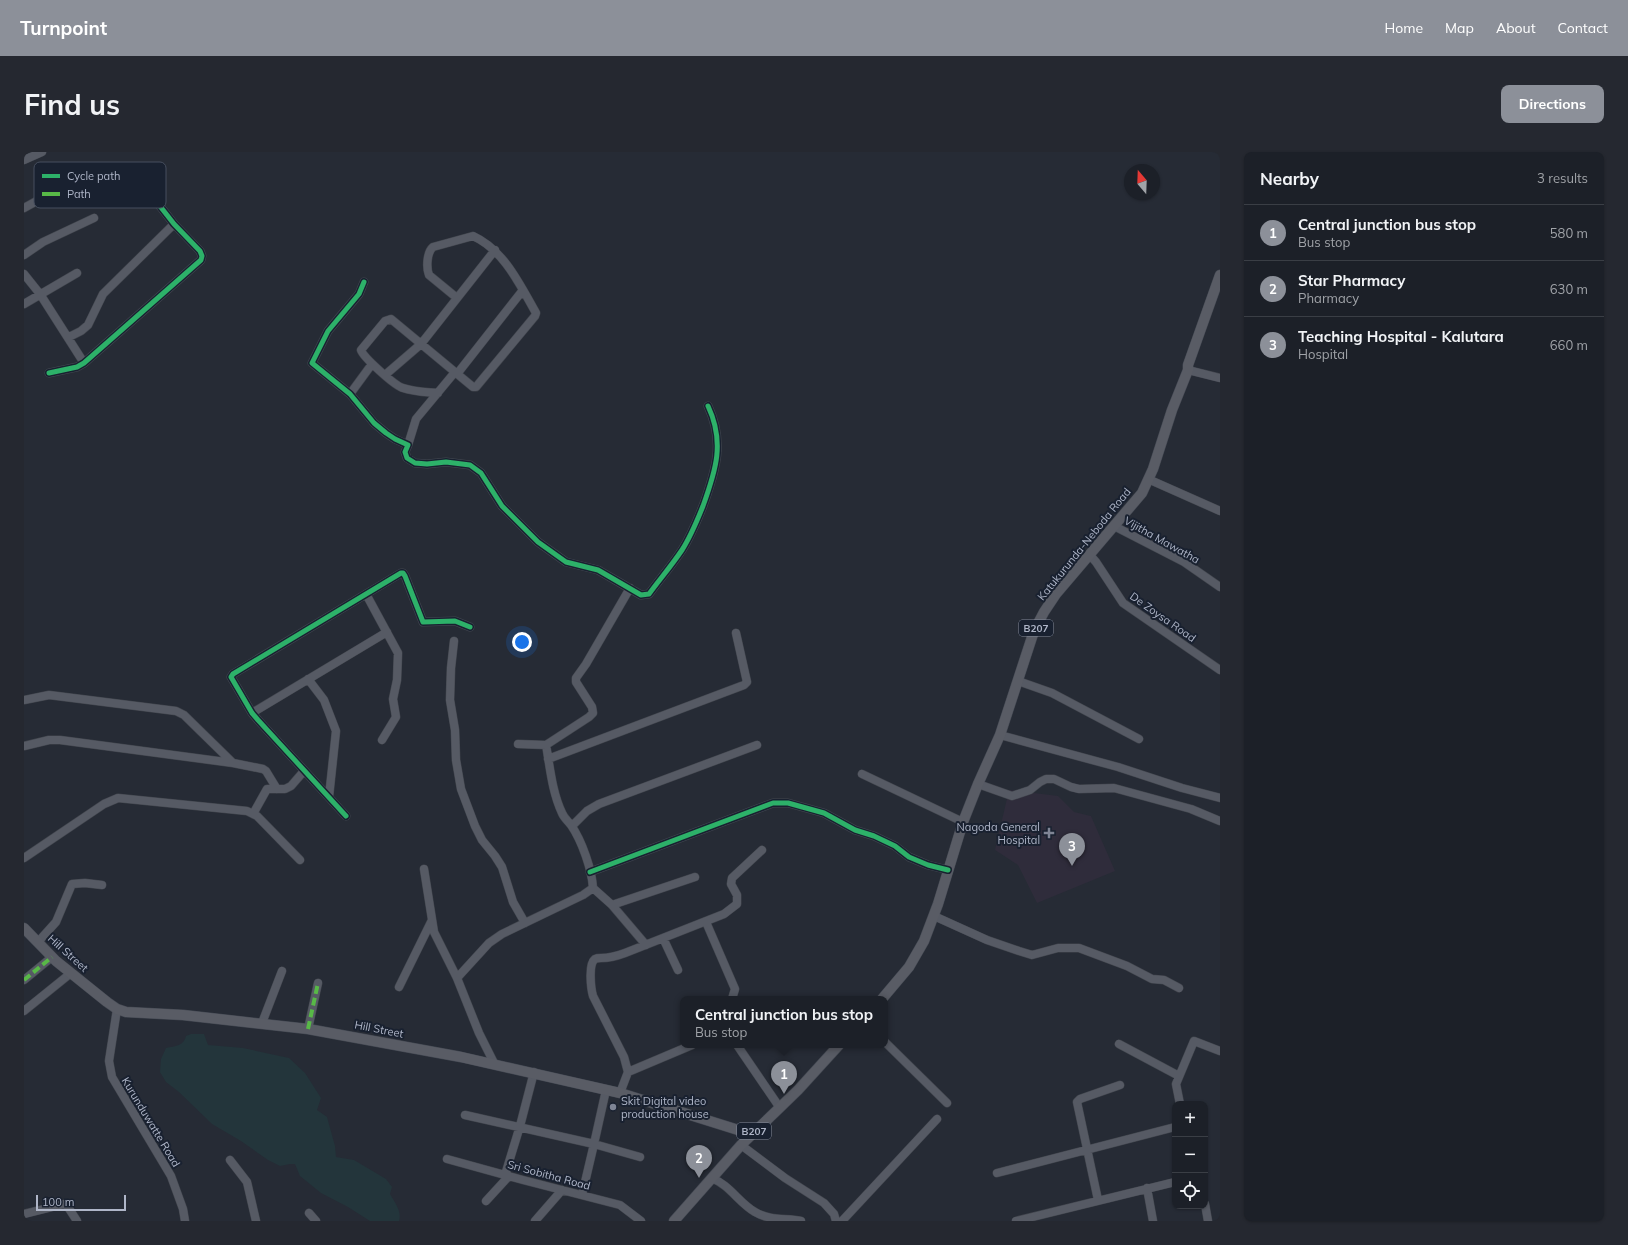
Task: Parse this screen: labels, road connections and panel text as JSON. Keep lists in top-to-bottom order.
{
  "streets": {
    "main road": ["Katukurunda-Neboda Road", "B207", "Hill Street"],
    "street": [
      "Vijitha Mawatha",
      "De Zoysa Road",
      "Kurunduwatte Road",
      "Sri Sobitha Road"
    ]
  },
  "crossings": [
    ["Vijitha Mawatha", "Katukurunda-Neboda Road"],
    ["Katukurunda-Neboda Road", "De Zoysa Road"],
    ["B207", "Hill Street"],
    ["Hill Street", "Kurunduwatte Road"]
  ],
  "places": {
    "health": ["Nagoda General Hospital"],
    "other": ["Skit Digital video production house"]
  },
  "legend": ["Cycle path", "Path"],
  "scale_bar": "100 m",
  "north": "top",
  "page": {
    "header": "Turnpoint",
    "nav": [
      "Home",
      "Map",
      "About",
      "Contact"
    ],
    "buttons": "Directions",
    "title": "Find us",
    "heading": ["Nearby", "3 results"],
    "list": [
      {
        "mark": "1",
        "name": "Central junction bus stop",
        "note": "Bus stop",
        "value": "580 m"
      },
      {
        "mark": "2",
        "name": "Star Pharmacy",
        "note": "Pharmacy",
        "value": "630 m"
      },
      {
        "mark": "3",
        "name": "Teaching Hospital - Kalutara",
        "note": "Hospital",
        "value": "660 m"
      }
    ],
    "pins": ["3", "1", "2"],
    "popup": ["Central junction bus stop", "Bus stop"],
    "map_buttons": ["+", "−"],
    "scale": "100 m"
  }
}
